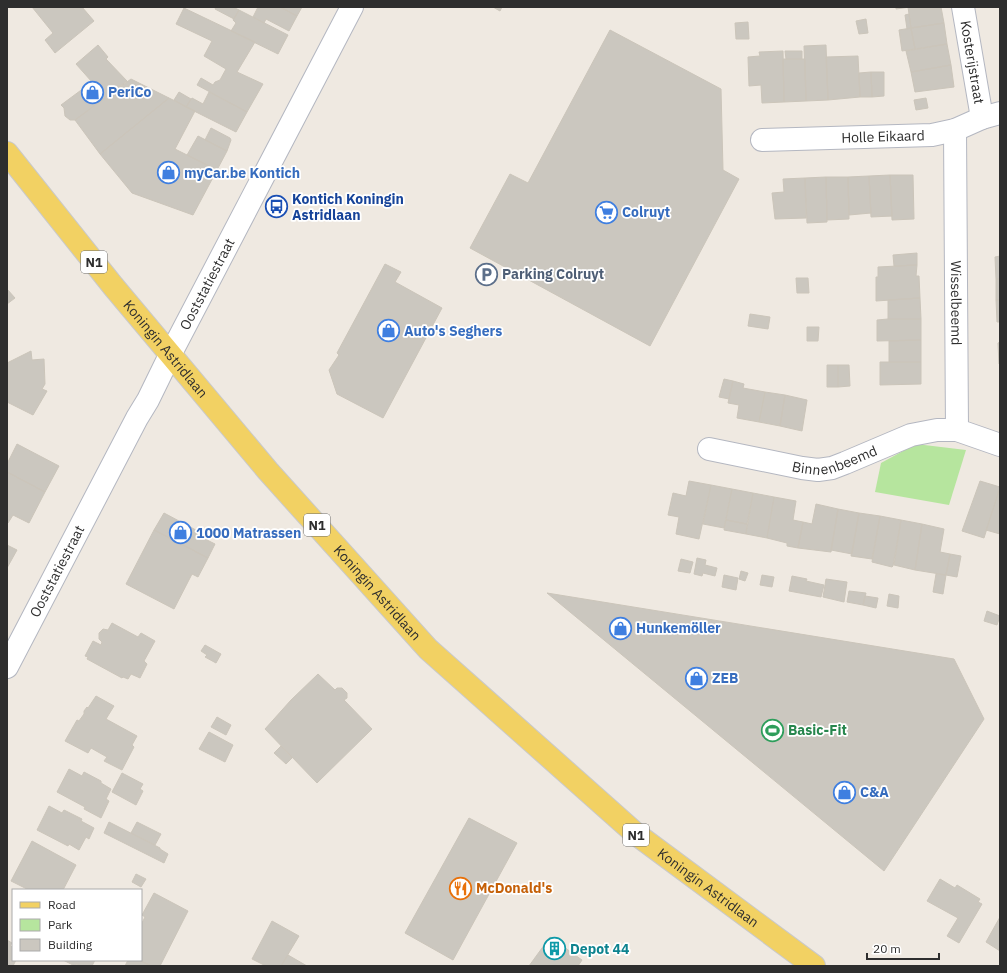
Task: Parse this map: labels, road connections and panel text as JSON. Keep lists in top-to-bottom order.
{
  "streets": {
    "main road": ["N1", "Koningin Astridlaan"],
    "street": [
      "Kosterijstraat",
      "Holle Eikaard",
      "Ooststatiestraat",
      "Wisselbeemd",
      "Binnenbeemd"
    ]
  },
  "crossings": [
    ["Kosterijstraat", "Holle Eikaard"],
    ["Holle Eikaard", "Wisselbeemd"],
    ["Ooststatiestraat", "Koningin Astridlaan"],
    ["Wisselbeemd", "Binnenbeemd"]
  ],
  "places": {
    "shop": [
      "PeriCo",
      "myCar.be Kontich",
      "Auto's Seghers",
      "1000 Matrassen",
      "Hunkemöller",
      "ZEB",
      "C&A"
    ],
    "bus stop": ["Kontich Koningin Astridlaan"],
    "supermarket": ["Colruyt"],
    "parking": ["Parking Colruyt"],
    "sports": ["Basic-Fit"],
    "restaurant": ["McDonald's"],
    "building": ["Depot 44"]
  },
  "legend": ["Road", "Park", "Building"],
  "scale_bar": "20 m"
}
